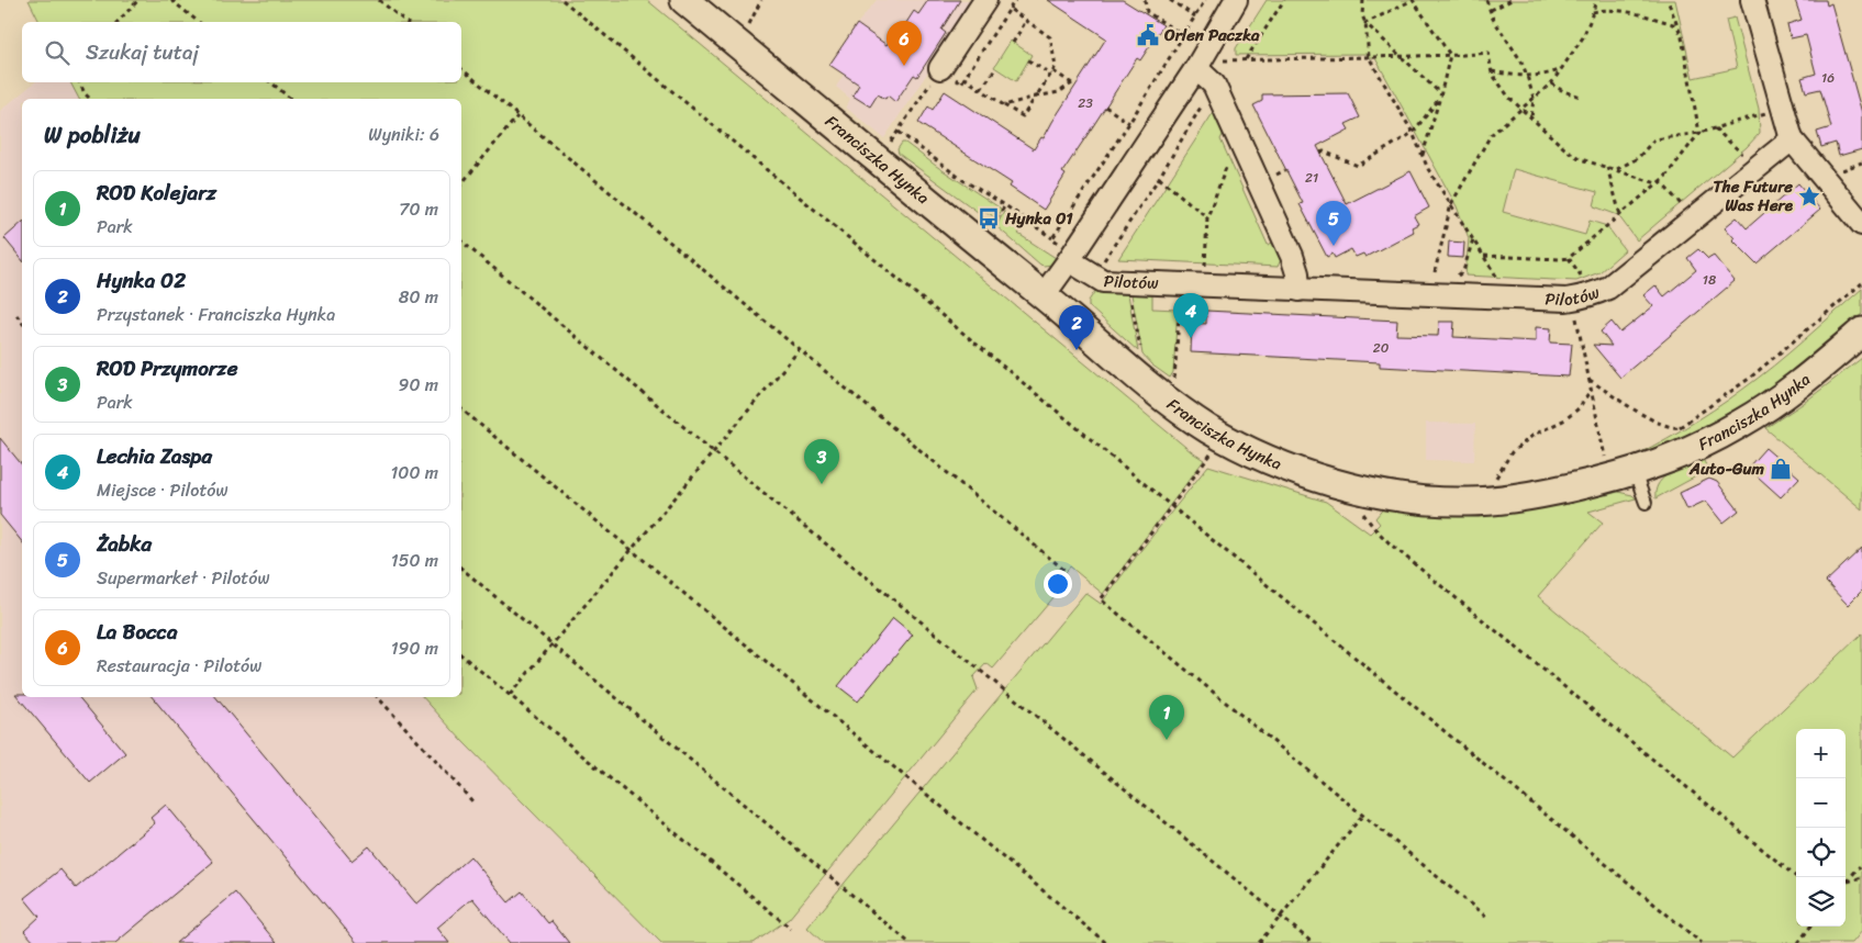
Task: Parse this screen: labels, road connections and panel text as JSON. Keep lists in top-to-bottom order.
{
  "streets": {
    "street": ["Franciszka Hynka", "Pilotów"]
  },
  "places": {
    "public building": ["Orlen Paczka"],
    "place": ["The Future Was Here"],
    "bus stop": ["Hynka 01"],
    "shop": ["Auto-Gum"]
  },
  "house_numbers": [
    "16",
    "23",
    "21",
    "18",
    "20"
  ],
  "page": {
    "pins": [
      "6",
      "5",
      "4",
      "2",
      "3",
      "1"
    ],
    "search": "Szukaj tutaj",
    "heading": ["W pobliżu", "Wyniki: 6"],
    "list": [
      {
        "mark": "1",
        "name": "ROD Kolejarz",
        "note": "Park",
        "value": "70 m"
      },
      {
        "mark": "2",
        "name": "Hynka 02",
        "note": "Przystanek · Franciszka Hynka",
        "value": "80 m"
      },
      {
        "mark": "3",
        "name": "ROD Przymorze",
        "note": "Park",
        "value": "90 m"
      },
      {
        "mark": "4",
        "name": "Lechia Zaspa",
        "note": "Miejsce · Pilotów",
        "value": "100 m"
      },
      {
        "mark": "5",
        "name": "Żabka",
        "note": "Supermarket · Pilotów",
        "value": "150 m"
      },
      {
        "mark": "6",
        "name": "La Bocca",
        "note": "Restauracja · Pilotów",
        "value": "190 m"
      }
    ],
    "map_buttons": ["+", "−"]
  }
}
